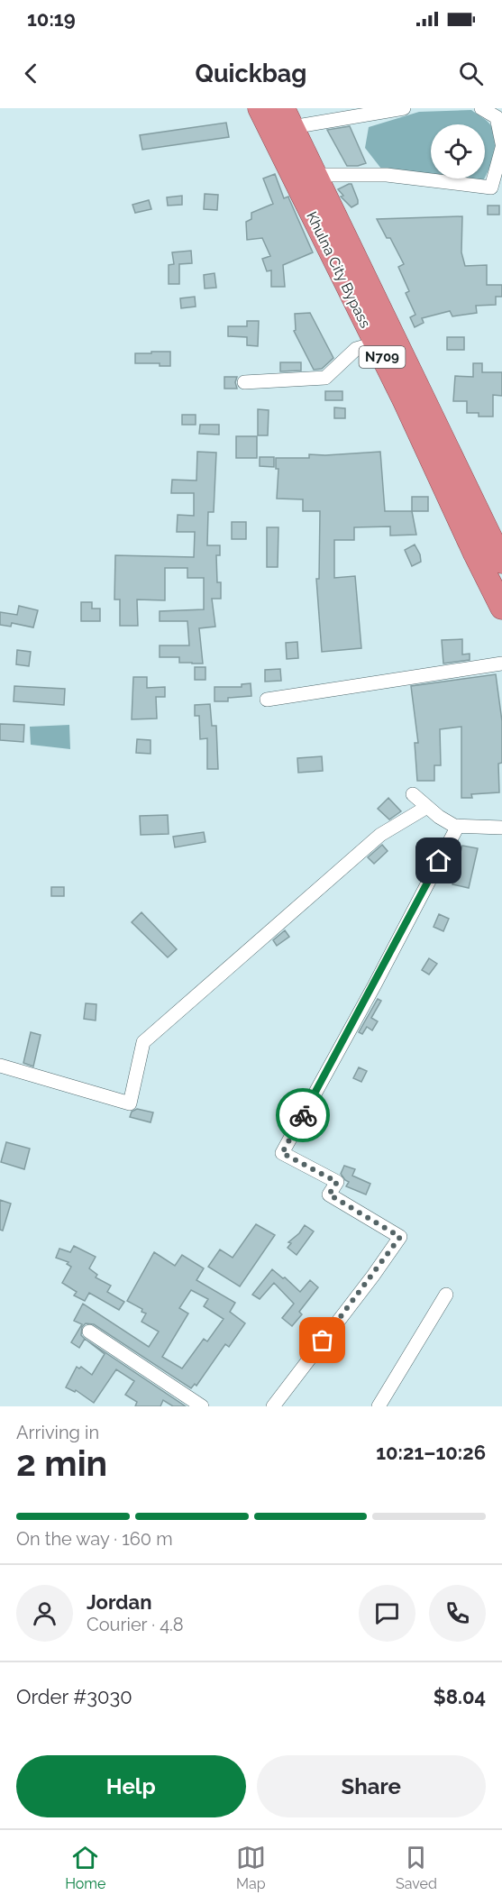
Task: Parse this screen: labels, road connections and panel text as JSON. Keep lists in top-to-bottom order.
{
  "streets": {
    "highway": ["Khulna City Bypass", "N709"]
  },
  "page": {
    "status": "10:19",
    "header": "Quickbag",
    "heading": ["2 min", "Arriving in", "10:21–10:26"],
    "panel": [
      "Jordan",
      "Courier · 4.8",
      "Order #3030",
      "$8.04"
    ],
    "bar": "On the way · 160 m",
    "buttons": ["Help", "Share"],
    "tabs": ["Home", "Map", "Saved"]
  }
}
